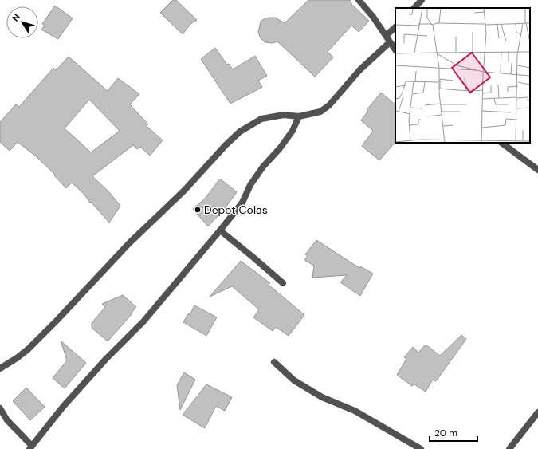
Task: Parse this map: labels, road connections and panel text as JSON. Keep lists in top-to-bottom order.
{
  "places": ["Depot Colas"],
  "scale_bar": "20 m",
  "north": "top left"
}
